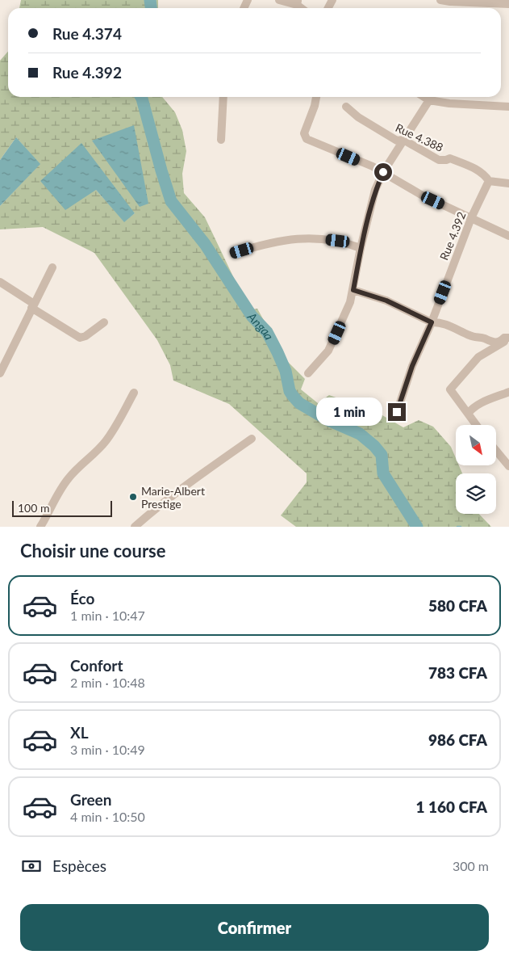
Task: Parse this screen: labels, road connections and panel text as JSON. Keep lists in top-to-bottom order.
{
  "streets": {
    "street": ["Rue 4.388", "Rue 4.392"]
  },
  "crossings": [
    ["Rue 4.388", "Rue 4.392"]
  ],
  "water": ["Angaa"],
  "places": ["Marie-Albert Prestige"],
  "scale_bar": "100 m",
  "north": "bottom right",
  "page": {
    "banner": ["Rue 4.374", "Rue 4.392"],
    "bubble": "1 min",
    "scale": "100 m",
    "heading": "Choisir une course",
    "list": [
      {
        "name": "Éco",
        "note": "1 min · 10:47",
        "value": "580 CFA"
      },
      {
        "name": "Confort",
        "note": "2 min · 10:48",
        "value": "783 CFA"
      },
      {
        "name": "XL",
        "note": "3 min · 10:49",
        "value": "986 CFA"
      },
      {
        "name": "Green",
        "note": "4 min · 10:50",
        "value": "1 160 CFA"
      }
    ],
    "pay": ["Espèces", "300 m"],
    "buttons": "Confirmer"
  }
}
